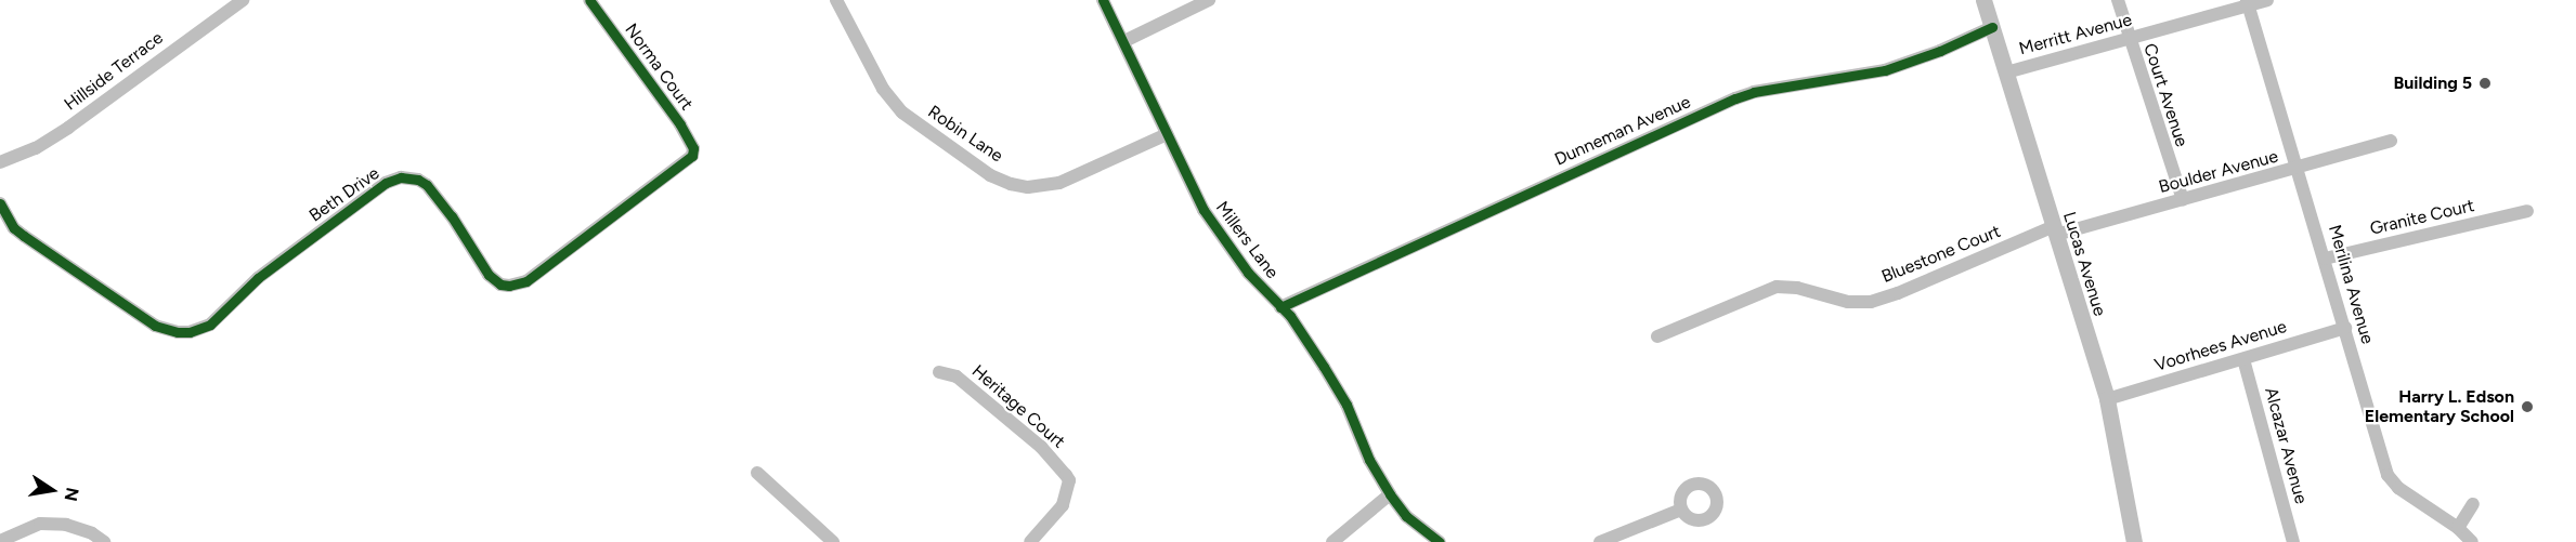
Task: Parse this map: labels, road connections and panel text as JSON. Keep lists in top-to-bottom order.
{
  "streets": {
    "street": [
      "Merritt Avenue",
      "Norma Court",
      "Hillside Terrace",
      "Court Avenue",
      "Dunneman Avenue",
      "Robin Lane",
      "Boulder Avenue",
      "Beth Drive",
      "Granite Court",
      "Millers Lane",
      "Bluestone Court",
      "Lucas Avenue",
      "Merilina Avenue",
      "Voorhees Avenue",
      "Heritage Court",
      "Alcazar Avenue"
    ]
  },
  "crossings": [
    ["Merritt Avenue", "Court Avenue"],
    ["Merritt Avenue", "Lucas Avenue"],
    ["Merritt Avenue", "Merilina Avenue"],
    ["Norma Court", "Beth Drive"],
    ["Court Avenue", "Boulder Avenue"],
    ["Dunneman Avenue", "Millers Lane"],
    ["Dunneman Avenue", "Lucas Avenue"],
    ["Robin Lane", "Millers Lane"],
    ["Boulder Avenue", "Bluestone Court"],
    ["Boulder Avenue", "Lucas Avenue"],
    ["Boulder Avenue", "Merilina Avenue"],
    ["Granite Court", "Merilina Avenue"],
    ["Bluestone Court", "Lucas Avenue"],
    ["Lucas Avenue", "Voorhees Avenue"],
    ["Merilina Avenue", "Voorhees Avenue"],
    ["Voorhees Avenue", "Alcazar Avenue"]
  ],
  "places": ["Building 5", "Harry L. Edson Elementary School"],
  "north": "right"
}
